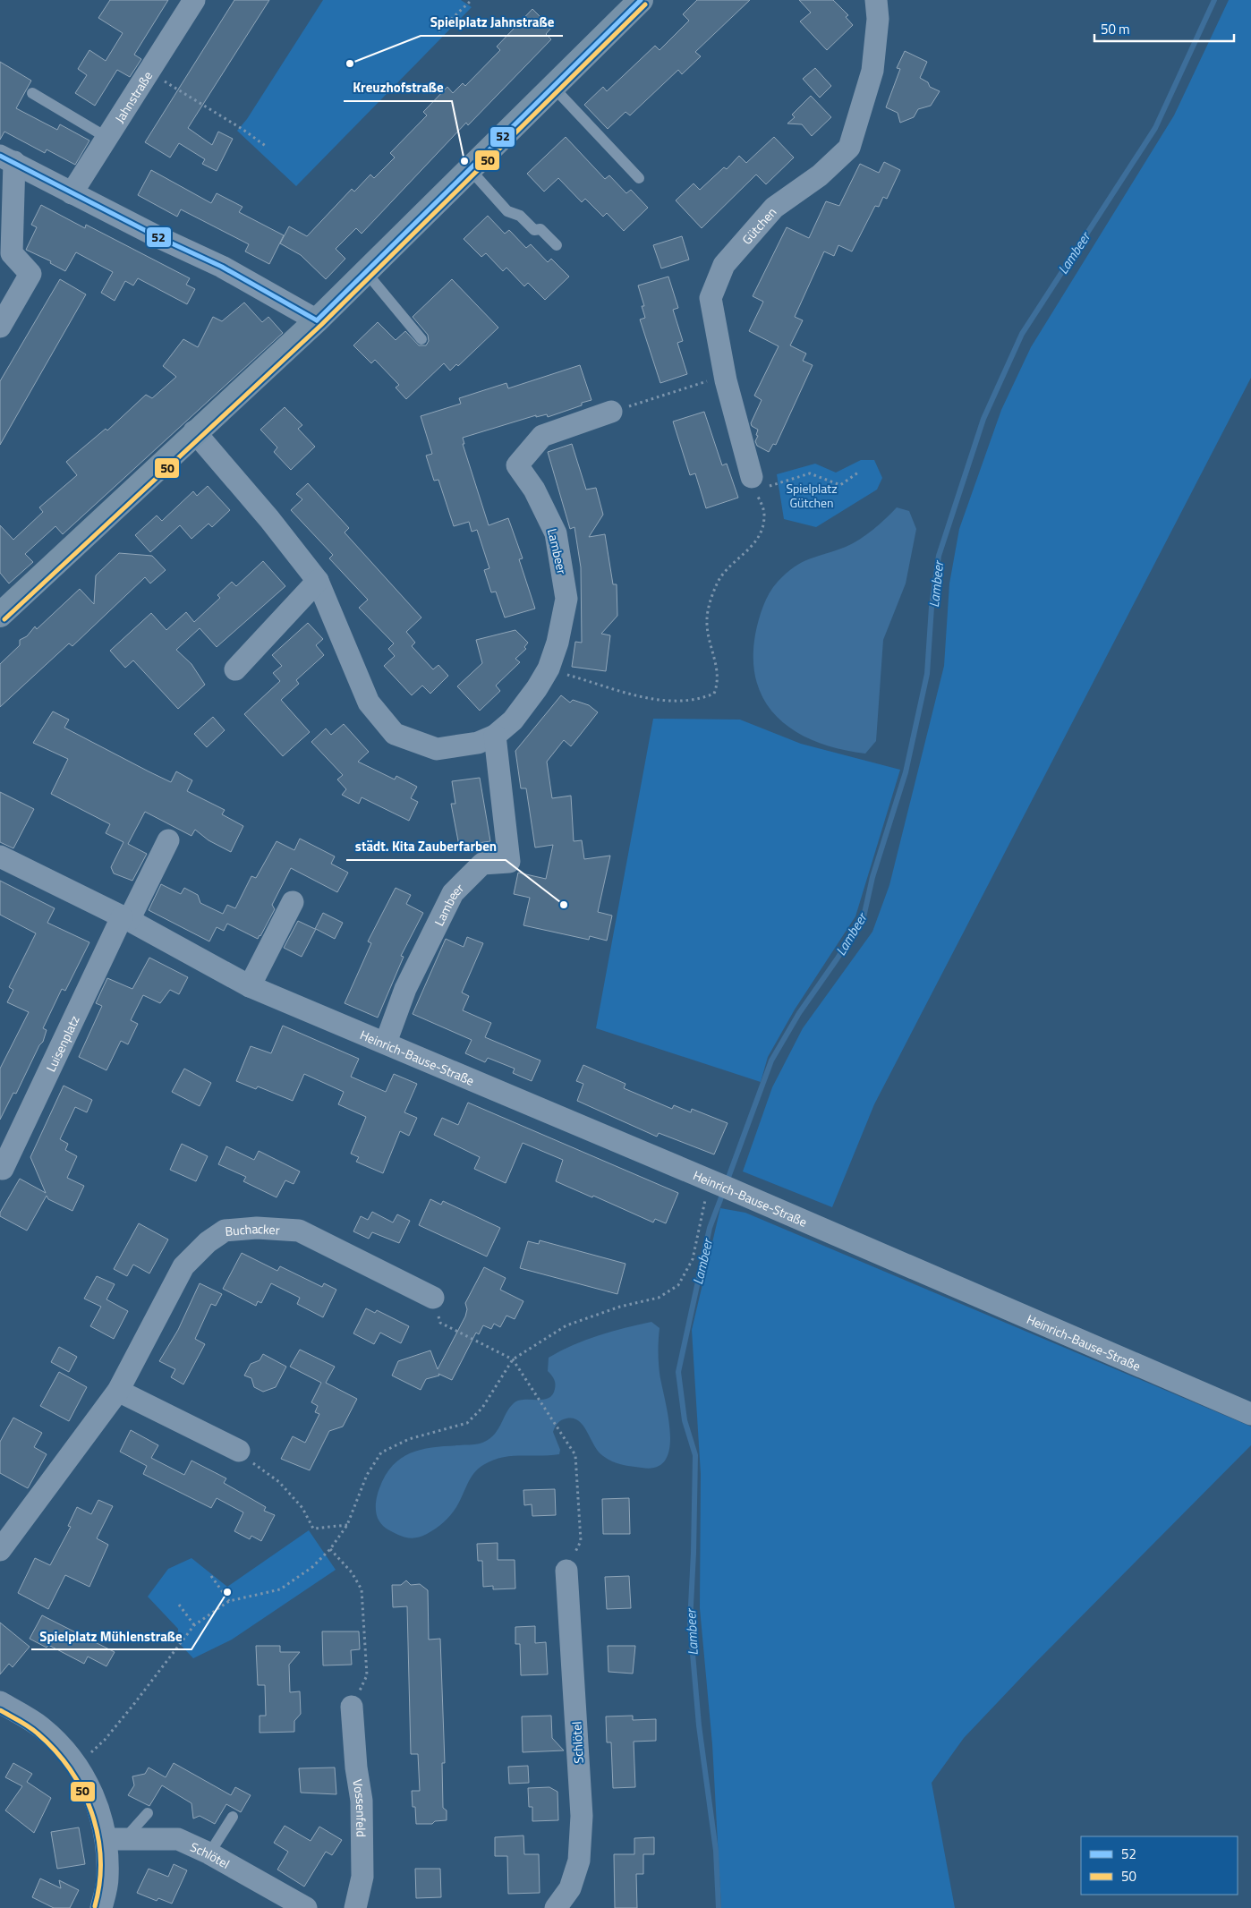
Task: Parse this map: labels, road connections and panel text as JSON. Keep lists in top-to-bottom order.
{
  "streets": {
    "street": [
      "Jahnstraße",
      "Gütchen",
      "Lambeer",
      "Luisenplatz",
      "Heinrich-Bause-Straße",
      "Buchacker",
      "Schlötel",
      "Vossenfeld"
    ]
  },
  "crossings": [
    ["Lambeer", "Heinrich-Bause-Straße"],
    ["Luisenplatz", "Heinrich-Bause-Straße"]
  ],
  "water": ["Lambeer"],
  "parks": ["Spielplatz Gütchen"],
  "places": [
    "Spielplatz Jahnstraße",
    "Kreuzhofstraße",
    "städt. Kita Zauberfarben",
    "Spielplatz Mühlenstraße"
  ],
  "lines": ["transit line 52", "transit line 50"],
  "legend": ["52", "50"],
  "scale_bar": "50 m"
}
